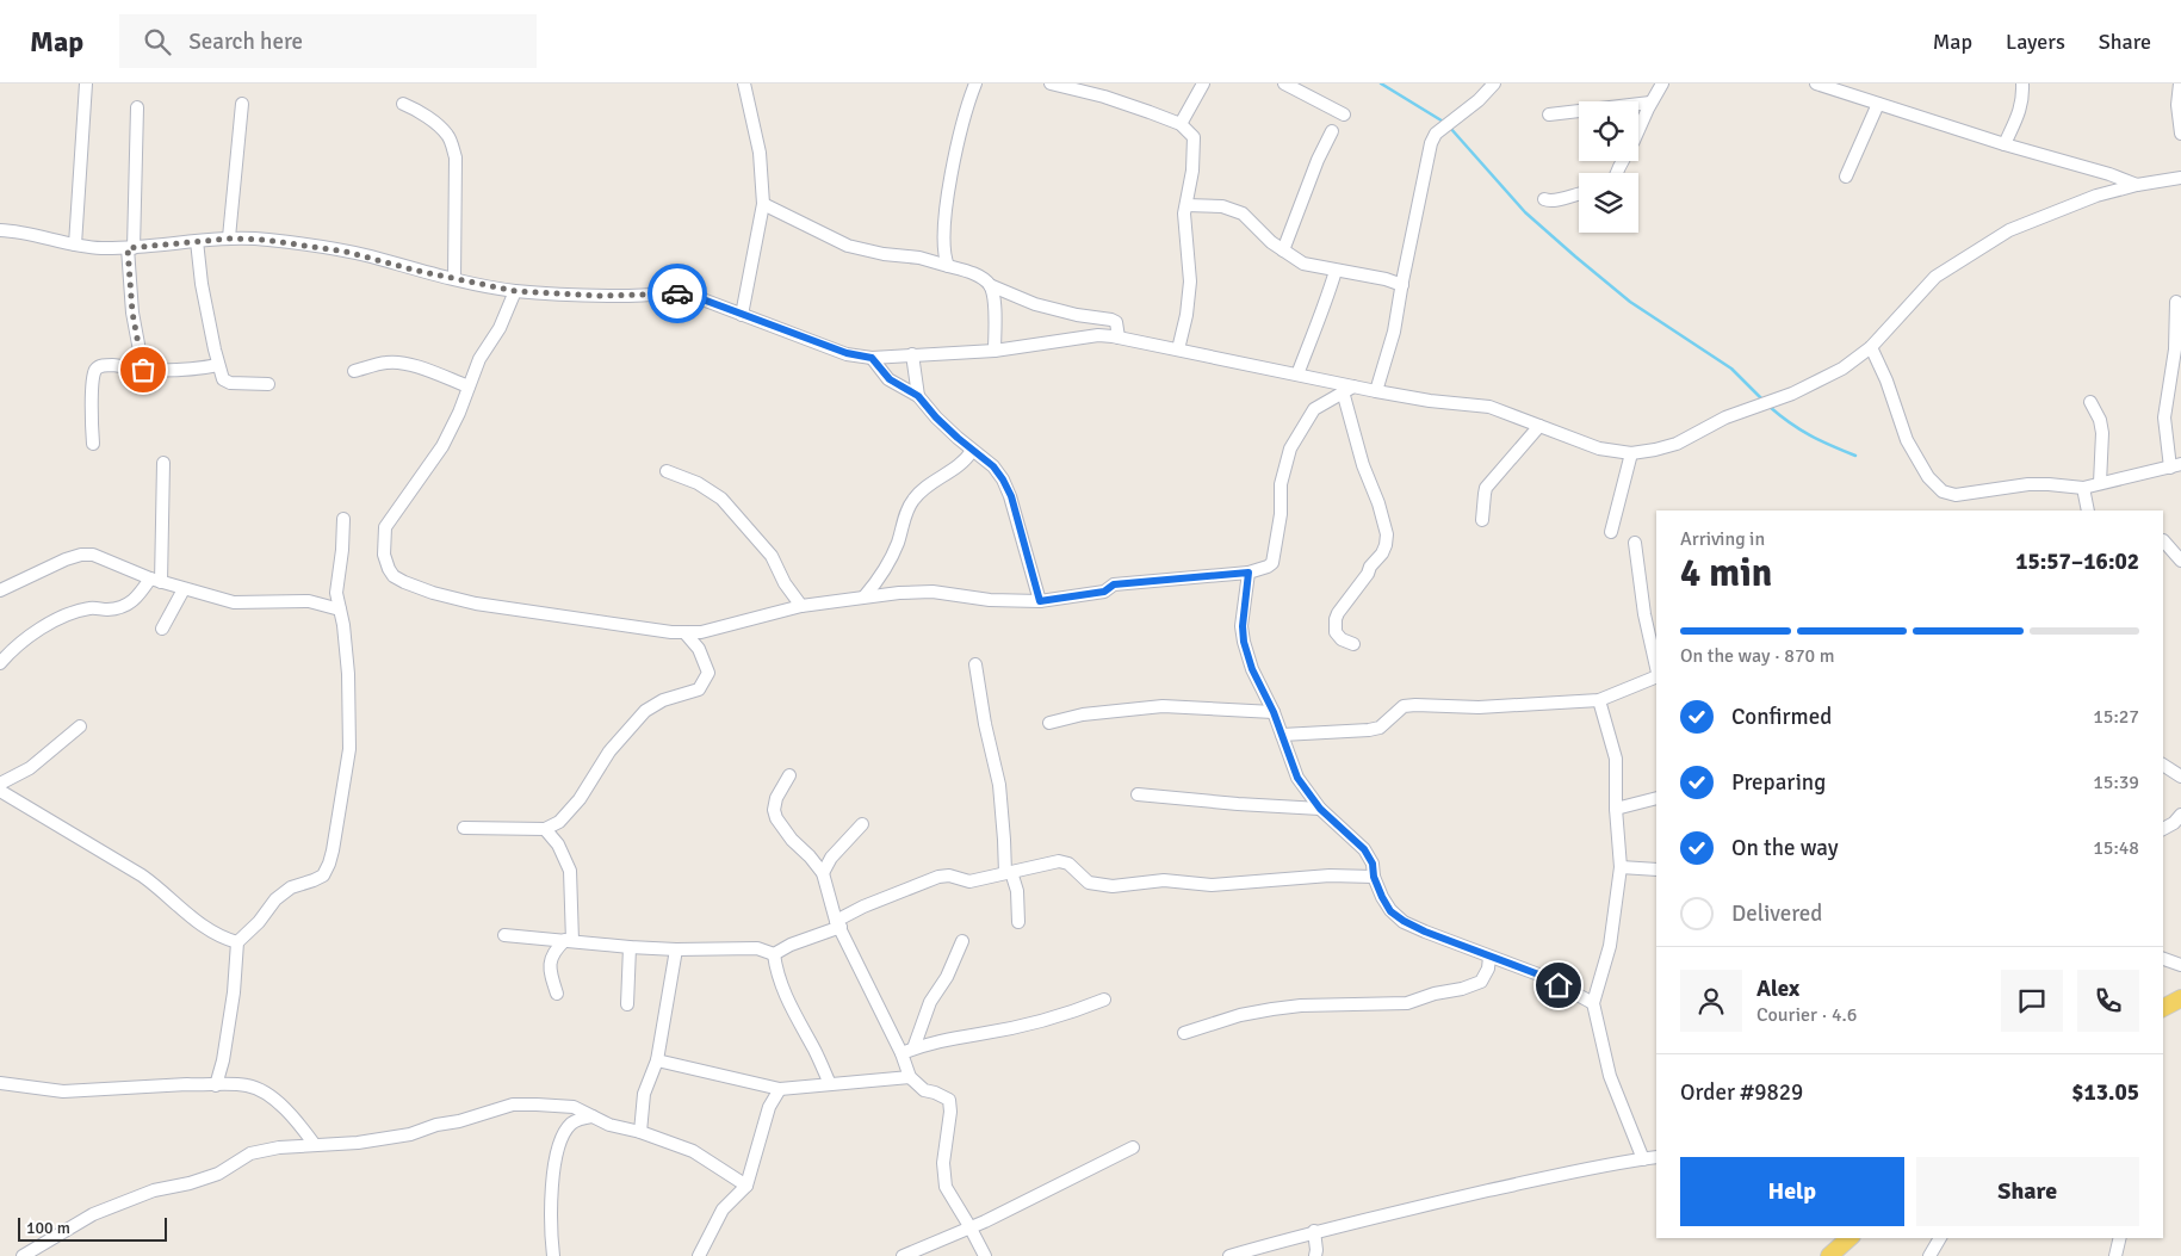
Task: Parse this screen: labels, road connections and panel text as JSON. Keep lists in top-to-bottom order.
{
  "scale_bar": "100 m",
  "page": {
    "header": "Map",
    "search": "Search here",
    "nav": ["Map", "Layers", "Share"],
    "heading": ["4 min", "Arriving in", "15:57–16:02"],
    "panel": [
      "Alex",
      "Courier · 4.6",
      "Order #9829",
      "$13.05"
    ],
    "bar": "On the way · 870 m",
    "list": [
      ["Confirmed", "15:27"],
      ["Preparing", "15:39"],
      ["On the way", "15:48"],
      "Delivered"
    ],
    "buttons": ["Help", "Share"],
    "scale": "100 m"
  }
}
